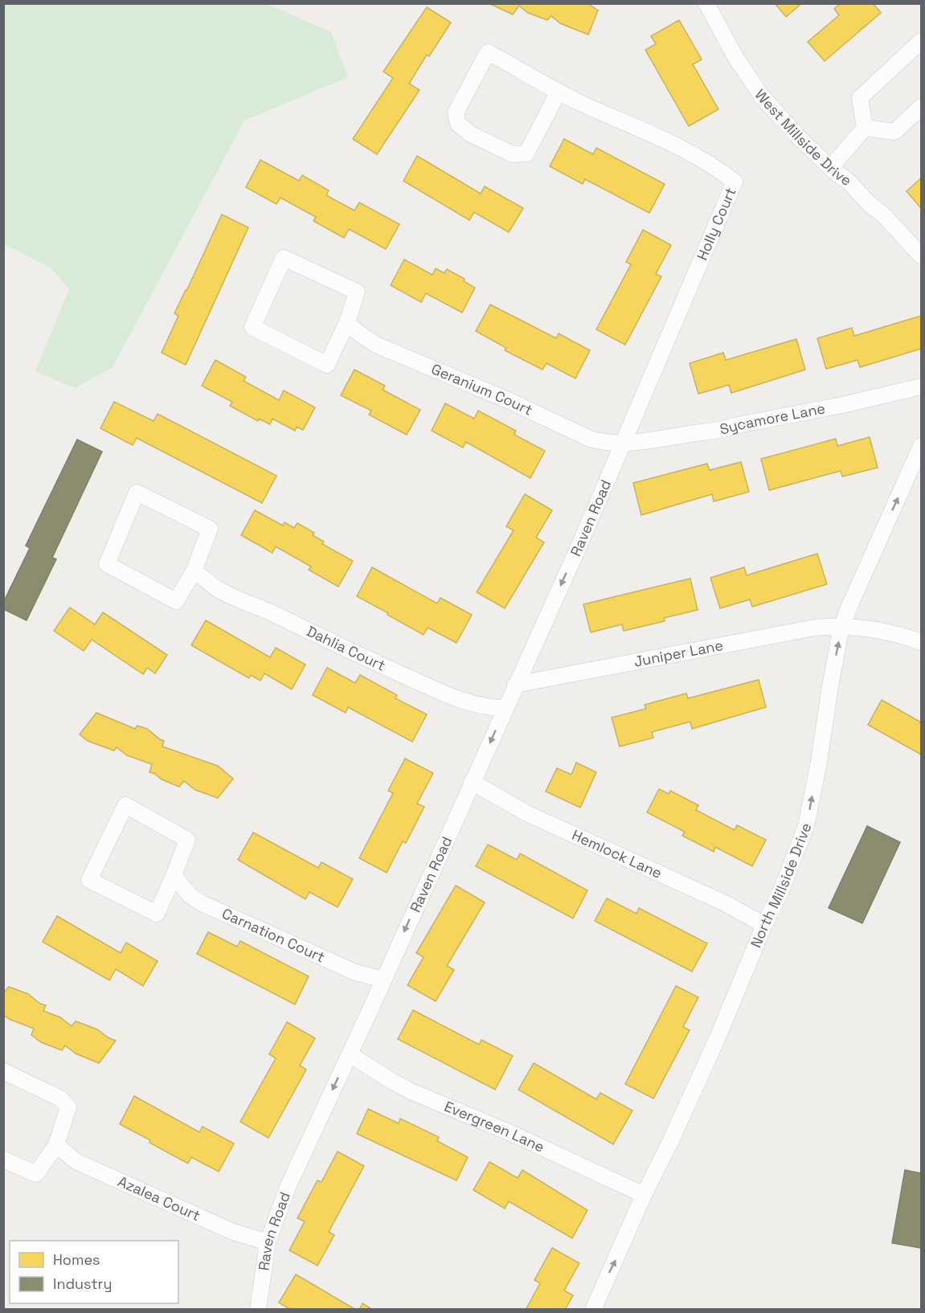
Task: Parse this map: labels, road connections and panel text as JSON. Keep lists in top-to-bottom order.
{
  "streets": {
    "street": [
      "West Millside Drive",
      "Holly Court",
      "Geranium Court",
      "Sycamore Lane",
      "Raven Road",
      "Dahlia Court",
      "Juniper Lane",
      "Hemlock Lane",
      "North Millside Drive",
      "Carnation Court",
      "Evergreen Lane",
      "Azalea Court"
    ]
  },
  "crossings": [
    ["Holly Court", "Geranium Court"],
    ["Holly Court", "Sycamore Lane"],
    ["Holly Court", "Raven Road"],
    ["Geranium Court", "Sycamore Lane"],
    ["Geranium Court", "Raven Road"],
    ["Sycamore Lane", "Raven Road"],
    ["Raven Road", "Dahlia Court"],
    ["Raven Road", "Juniper Lane"],
    ["Raven Road", "Hemlock Lane"],
    ["Raven Road", "Carnation Court"],
    ["Raven Road", "Evergreen Lane"],
    ["Raven Road", "Azalea Court"],
    ["Juniper Lane", "North Millside Drive"],
    ["Hemlock Lane", "North Millside Drive"],
    ["North Millside Drive", "Evergreen Lane"]
  ],
  "one_way": ["Raven Road", "North Millside Drive"],
  "legend": ["Homes", "Industry"]
}
